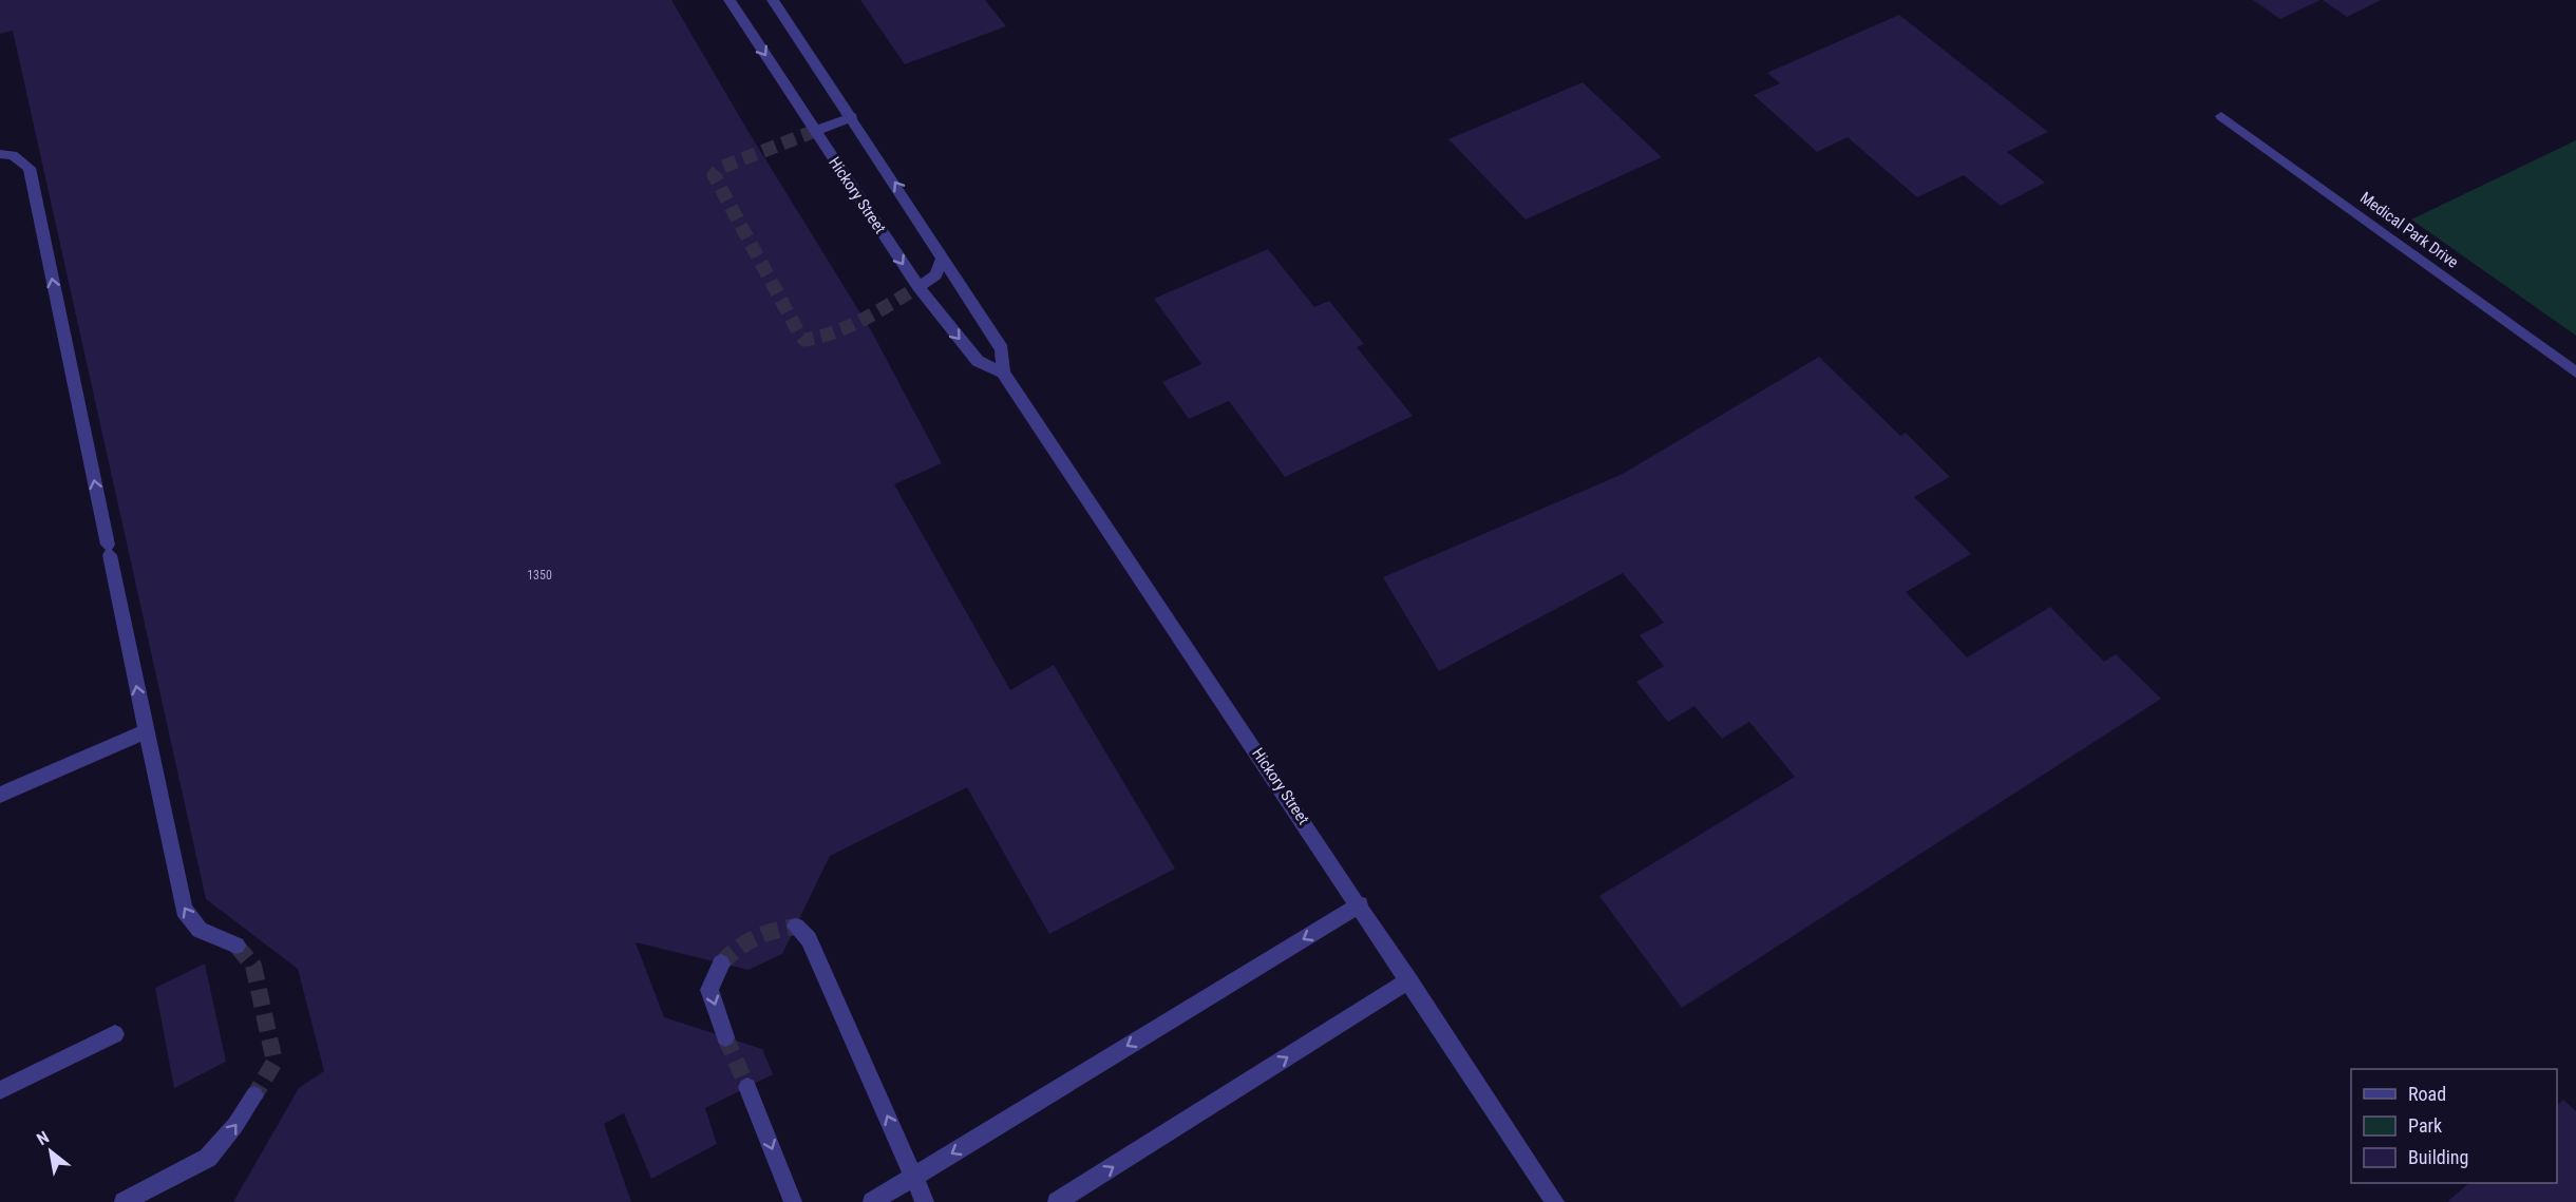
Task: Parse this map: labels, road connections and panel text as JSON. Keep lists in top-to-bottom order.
{
  "streets": {
    "street": ["Hickory Street", "Medical Park Drive"]
  },
  "house_numbers": ["1350"],
  "legend": ["Road", "Park", "Building"],
  "north": "top left"
}
